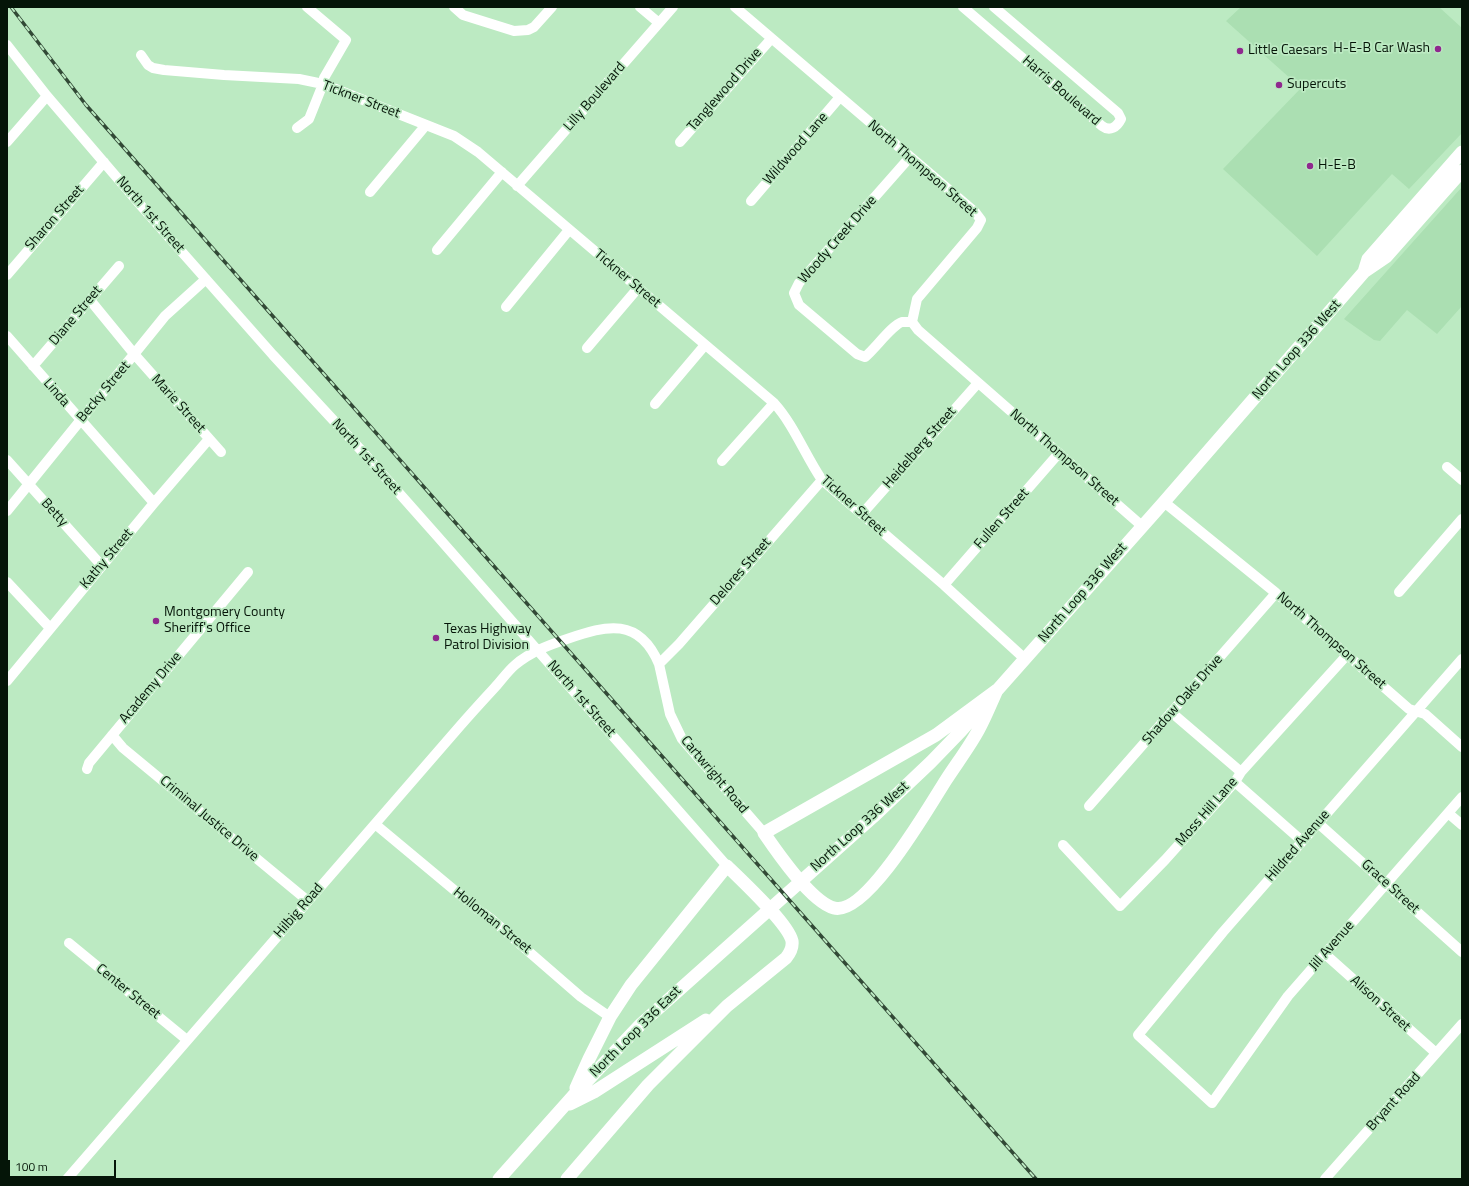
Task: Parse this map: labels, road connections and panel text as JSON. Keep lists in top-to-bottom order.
{
  "streets": {
    "main road": ["North Loop 336 West", "North Loop 336 East"],
    "street": [
      "Tanglewood Drive",
      "Harris Boulevard",
      "Lilly Boulevard",
      "Tickner Street",
      "Wildwood Lane",
      "North Thompson Street",
      "North 1st Street",
      "Sharon Street",
      "Woody Creek Drive",
      "Diane Street",
      "Becky Street",
      "Linda",
      "Marie Street",
      "Heidelberg Street",
      "Betty",
      "Fullen Street",
      "Kathy Street",
      "Delores Street",
      "Academy Drive",
      "Shadow Oaks Drive",
      "Cartwright Road",
      "Moss Hill Lane",
      "Criminal Justice Drive",
      "Hildred Avenue",
      "Grace Street",
      "Hilbig Road",
      "Holloman Street",
      "Jill Avenue",
      "Center Street",
      "Alison Street",
      "Bryant Road"
    ]
  },
  "crossings": [
    ["Tanglewood Drive", "North Thompson Street"],
    ["Lilly Boulevard", "Tickner Street"],
    ["Tickner Street", "North Loop 336 West"],
    ["Tickner Street", "Heidelberg Street"],
    ["Tickner Street", "Fullen Street"],
    ["Tickner Street", "Delores Street"],
    ["Wildwood Lane", "North Thompson Street"],
    ["North Thompson Street", "Woody Creek Drive"],
    ["North Thompson Street", "North Loop 336 West"],
    ["North Thompson Street", "Heidelberg Street"],
    ["North Thompson Street", "Fullen Street"],
    ["North Thompson Street", "Shadow Oaks Drive"],
    ["North Thompson Street", "Moss Hill Lane"],
    ["North Thompson Street", "Hildred Avenue"],
    ["North 1st Street", "Sharon Street"],
    ["North 1st Street", "Becky Street"],
    ["North 1st Street", "Cartwright Road"],
    ["North 1st Street", "Hilbig Road"],
    ["Diane Street", "Linda"],
    ["Diane Street", "Marie Street"],
    ["North Loop 336 West", "North Loop 336 East"],
    ["Becky Street", "Linda"],
    ["Becky Street", "Marie Street"],
    ["Becky Street", "Betty"],
    ["Linda", "Kathy Street"],
    ["Marie Street", "Kathy Street"],
    ["Betty", "Kathy Street"],
    ["Delores Street", "Cartwright Road"],
    ["Academy Drive", "Criminal Justice Drive"],
    ["Cartwright Road", "Hilbig Road"],
    ["Criminal Justice Drive", "Hilbig Road"],
    ["Hildred Avenue", "Grace Street"],
    ["Hildred Avenue", "Jill Avenue"],
    ["Grace Street", "Jill Avenue"],
    ["Hilbig Road", "Holloman Street"],
    ["Hilbig Road", "Center Street"],
    ["Jill Avenue", "Alison Street"],
    ["Alison Street", "Bryant Road"]
  ],
  "places": [
    "H-E-B Car Wash",
    "Little Caesars",
    "Supercuts",
    "H-E-B",
    "Montgomery County Sheriff's Office",
    "Texas Highway Patrol Division"
  ],
  "scale_bar": "100 m"
}
